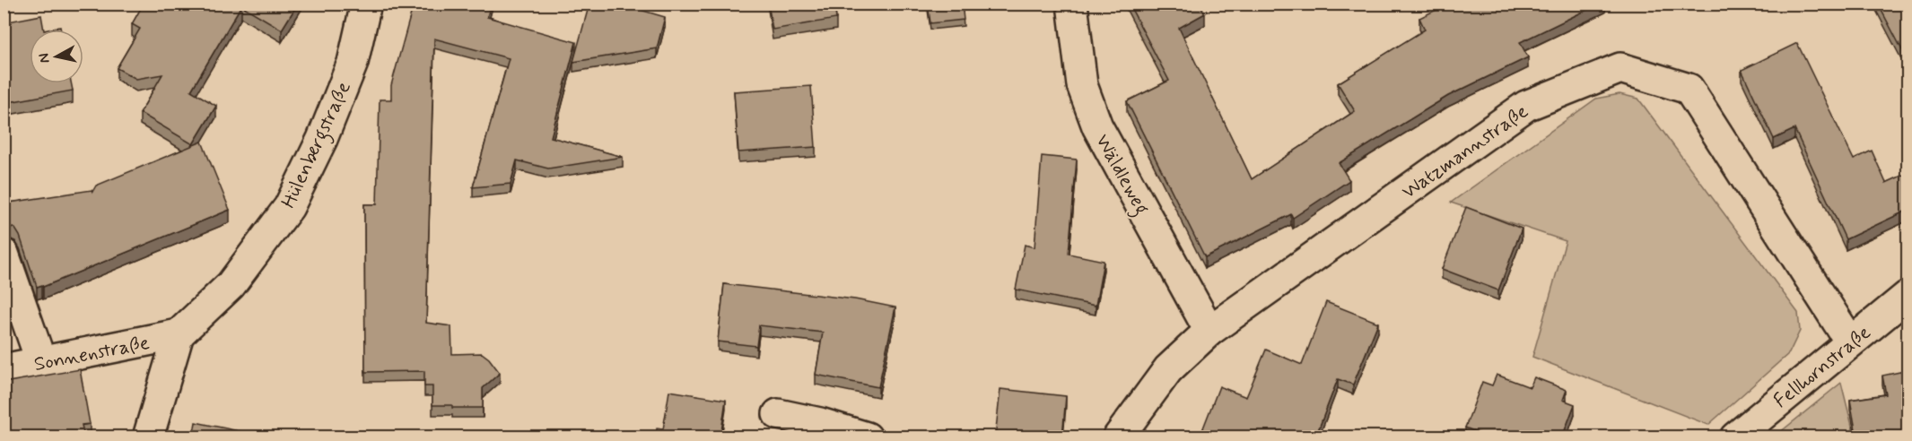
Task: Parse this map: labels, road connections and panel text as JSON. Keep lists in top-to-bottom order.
{
  "streets": {
    "street": [
      "Hülenbergstraße",
      "Watzmannstraße",
      "Wäldleweg",
      "Sonnenstraße",
      "Fellhornstraße"
    ]
  },
  "crossings": [
    ["Hülenbergstraße", "Sonnenstraße"],
    ["Watzmannstraße", "Wäldleweg"],
    ["Watzmannstraße", "Fellhornstraße"]
  ],
  "north": "left"
}
